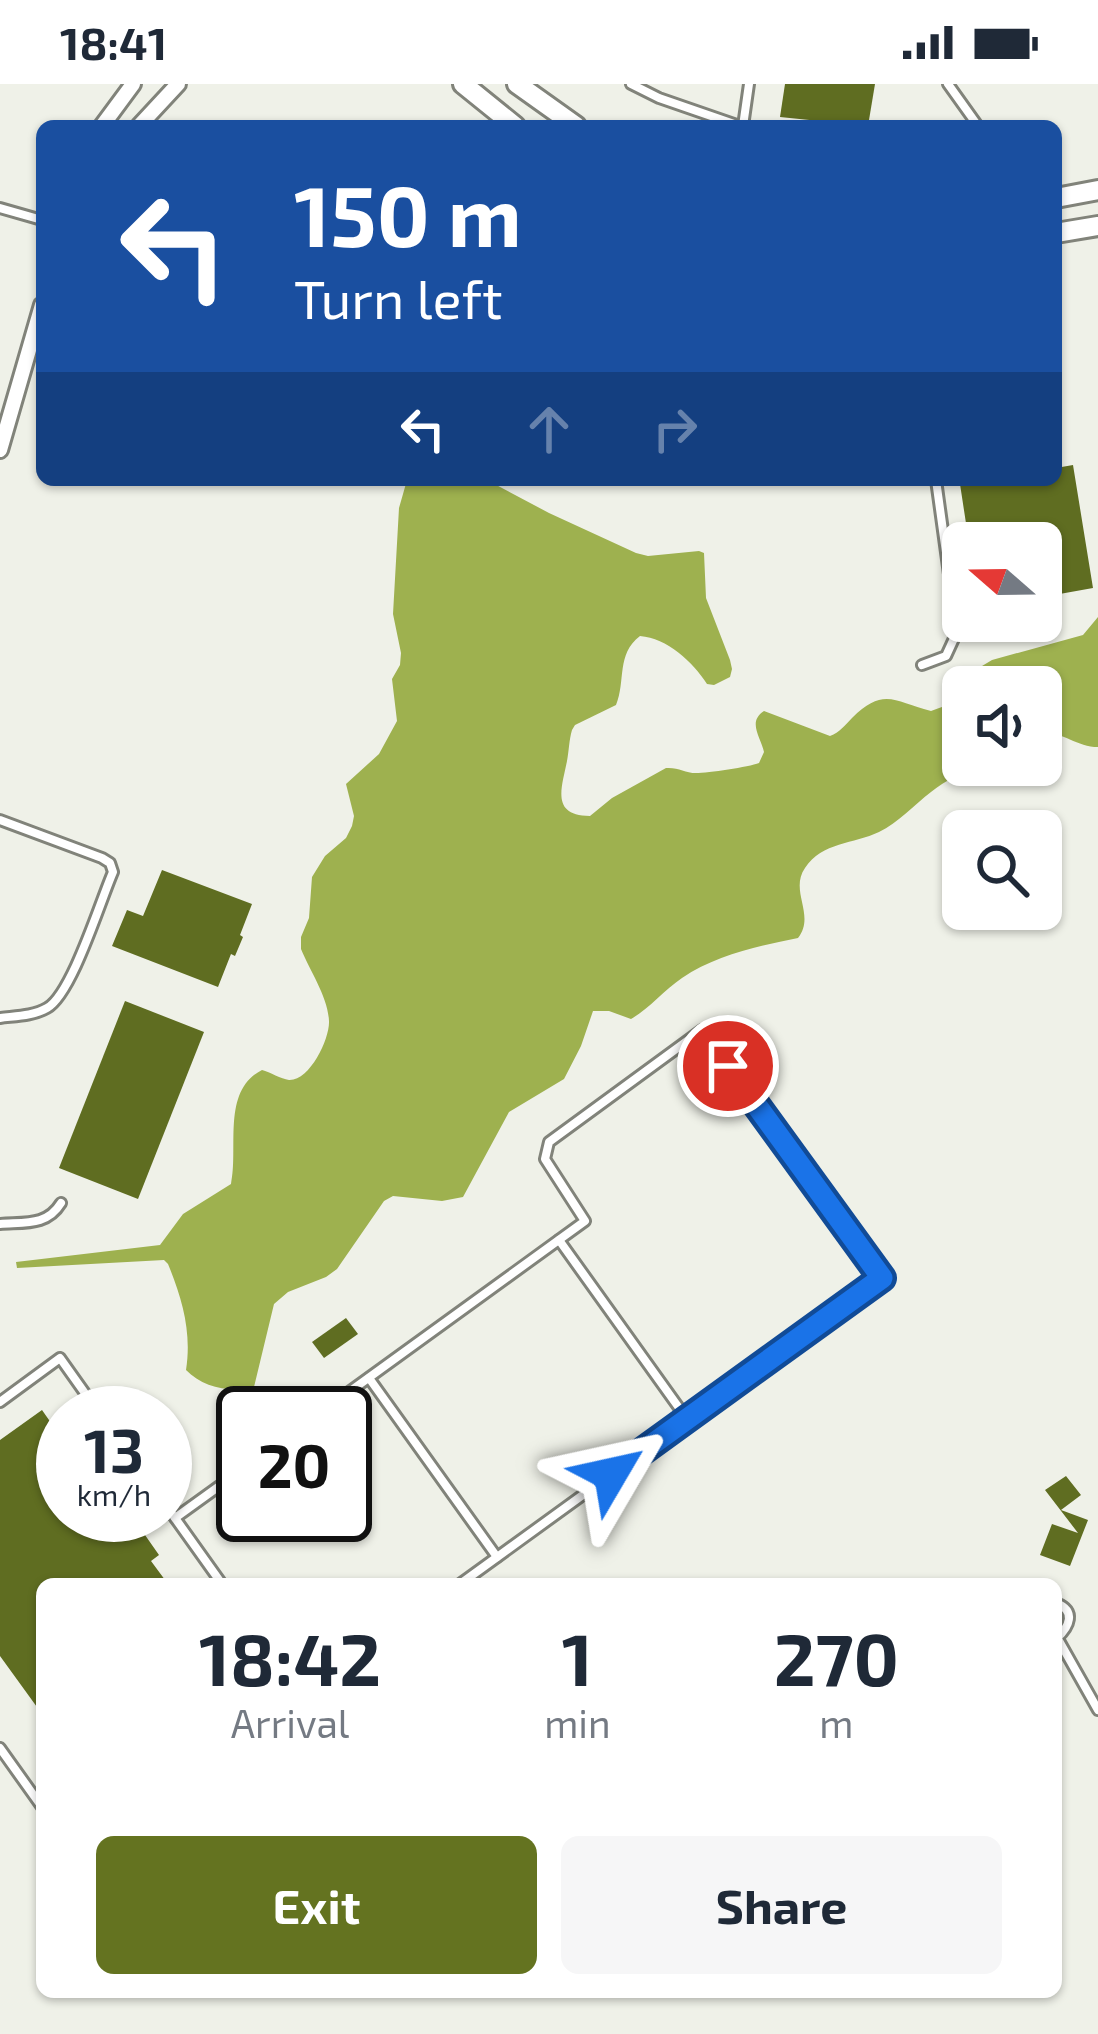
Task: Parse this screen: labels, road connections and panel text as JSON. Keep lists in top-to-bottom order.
{
  "north": "left",
  "page": {
    "status": "18:41",
    "turn": ["150 m", "Turn left"],
    "speed": "13 km/h",
    "limit": "20",
    "eta": [
      "18:42",
      "Arrival",
      "1",
      "min",
      "270",
      "m"
    ],
    "buttons": ["Exit", "Share"]
  }
}
